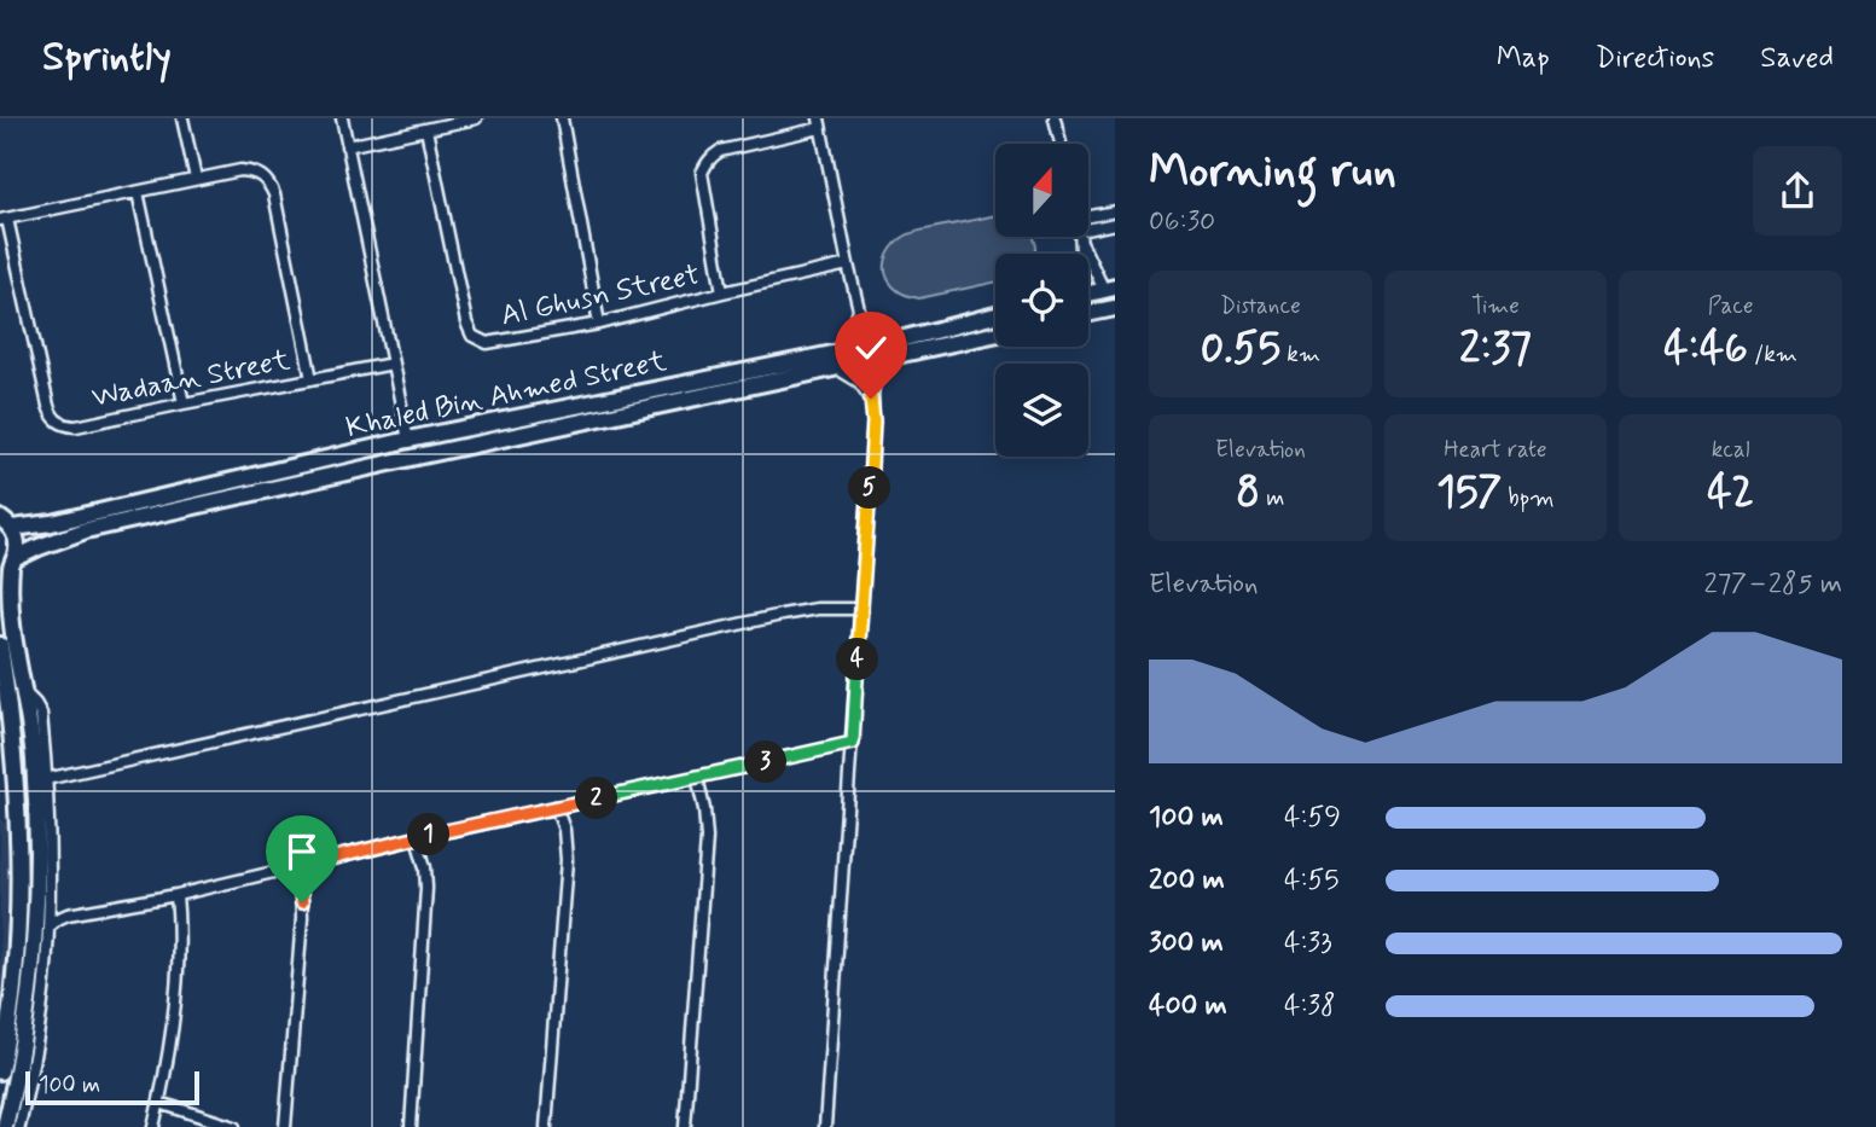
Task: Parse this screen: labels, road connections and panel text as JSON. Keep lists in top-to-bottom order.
{
  "streets": {
    "main road": ["Khaled Bin Ahmed Street"],
    "street": ["Al Ghusn Street", "Wadaan Street"]
  },
  "scale_bar": "100 m",
  "north": "top",
  "page": {
    "header": "Sprintly",
    "nav": ["Map", "Directions", "Saved"],
    "heading": ["Morning run", "06:30"],
    "stats": [
      ["Distance", "0.55 km"],
      ["Time", "2:37"],
      ["Pace", "4:46 /km"],
      ["Elevation", "8 m"],
      ["Heart rate", "157 bpm"],
      ["kcal", "42"]
    ],
    "pins": [
      "5",
      "4",
      "3",
      "2",
      "1"
    ],
    "chart": ["Elevation", "277–285 m"],
    "list": [
      {
        "name": "100 m",
        "note": "4:59"
      },
      {
        "name": "200 m",
        "note": "4:55"
      },
      {
        "name": "300 m",
        "note": "4:33"
      },
      {
        "name": "400 m",
        "note": "4:38"
      }
    ],
    "scale": "100 m"
  }
}
